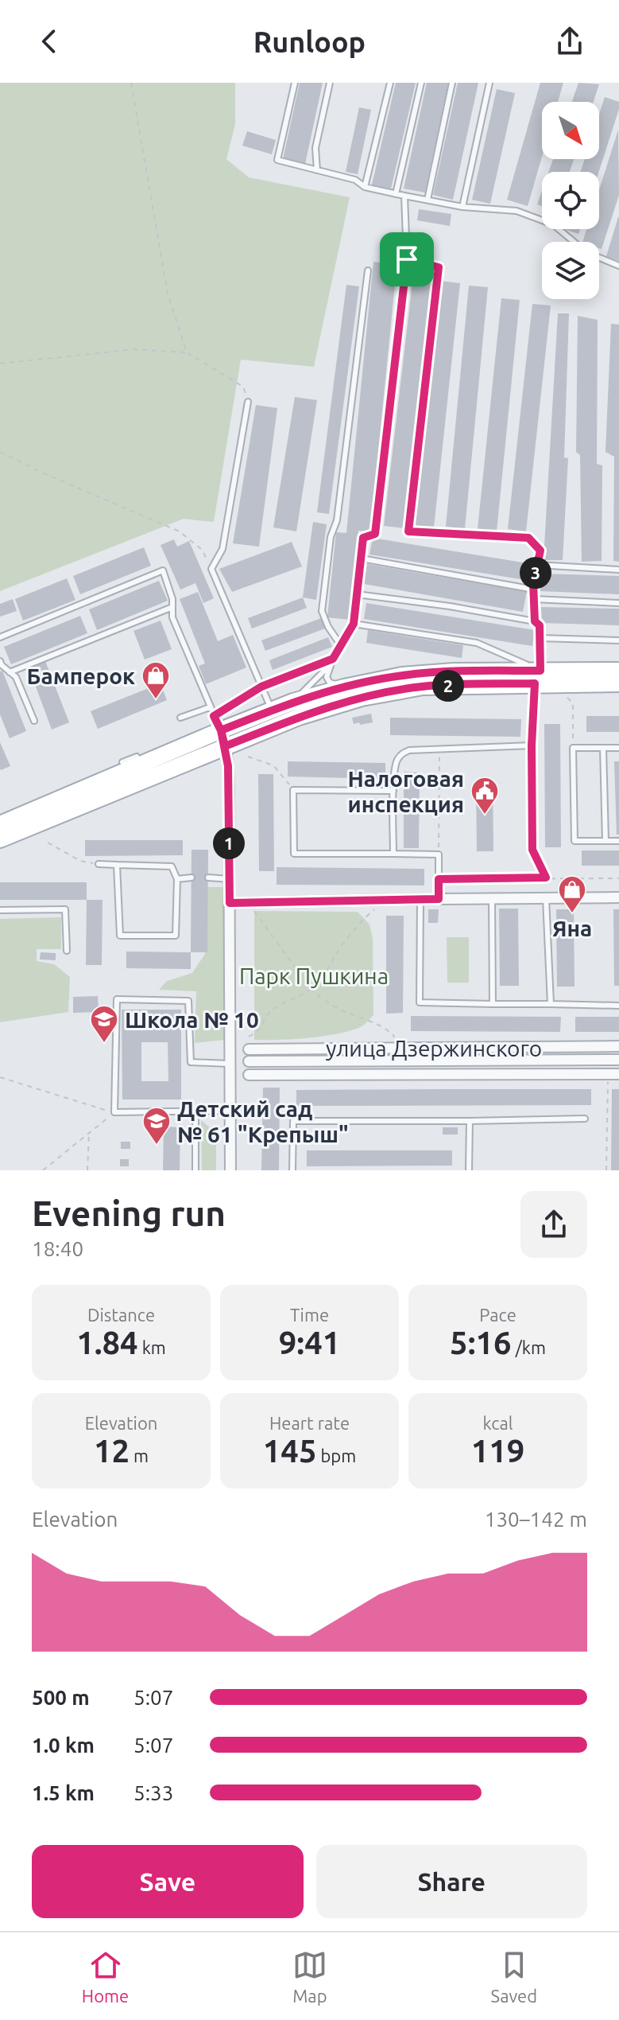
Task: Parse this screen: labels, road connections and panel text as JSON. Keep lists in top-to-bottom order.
{
  "streets": {
    "street": ["улица Дзержинского"]
  },
  "parks": ["Парк Пушкина"],
  "places": {
    "shop": ["Бамперок", "Яна"],
    "public building": ["Налоговая инспекция"],
    "school or university": ["Школа № 10", "Детский сад № 61 \"Крепыш\""]
  },
  "north": "bottom right",
  "page": {
    "header": "Runloop",
    "pins": ["3", "2", "1"],
    "heading": ["Evening run", "18:40"],
    "stats": [
      ["Distance", "1.84 km"],
      ["Time", "9:41"],
      ["Pace", "5:16 /km"],
      ["Elevation", "12 m"],
      ["Heart rate", "145 bpm"],
      ["kcal", "119"]
    ],
    "chart": ["Elevation", "130–142 m"],
    "list": [
      {
        "name": "500 m",
        "note": "5:07"
      },
      {
        "name": "1.0 km",
        "note": "5:07"
      },
      {
        "name": "1.5 km",
        "note": "5:33"
      }
    ],
    "buttons": ["Save", "Share"],
    "tabs": ["Home", "Map", "Saved"]
  }
}
